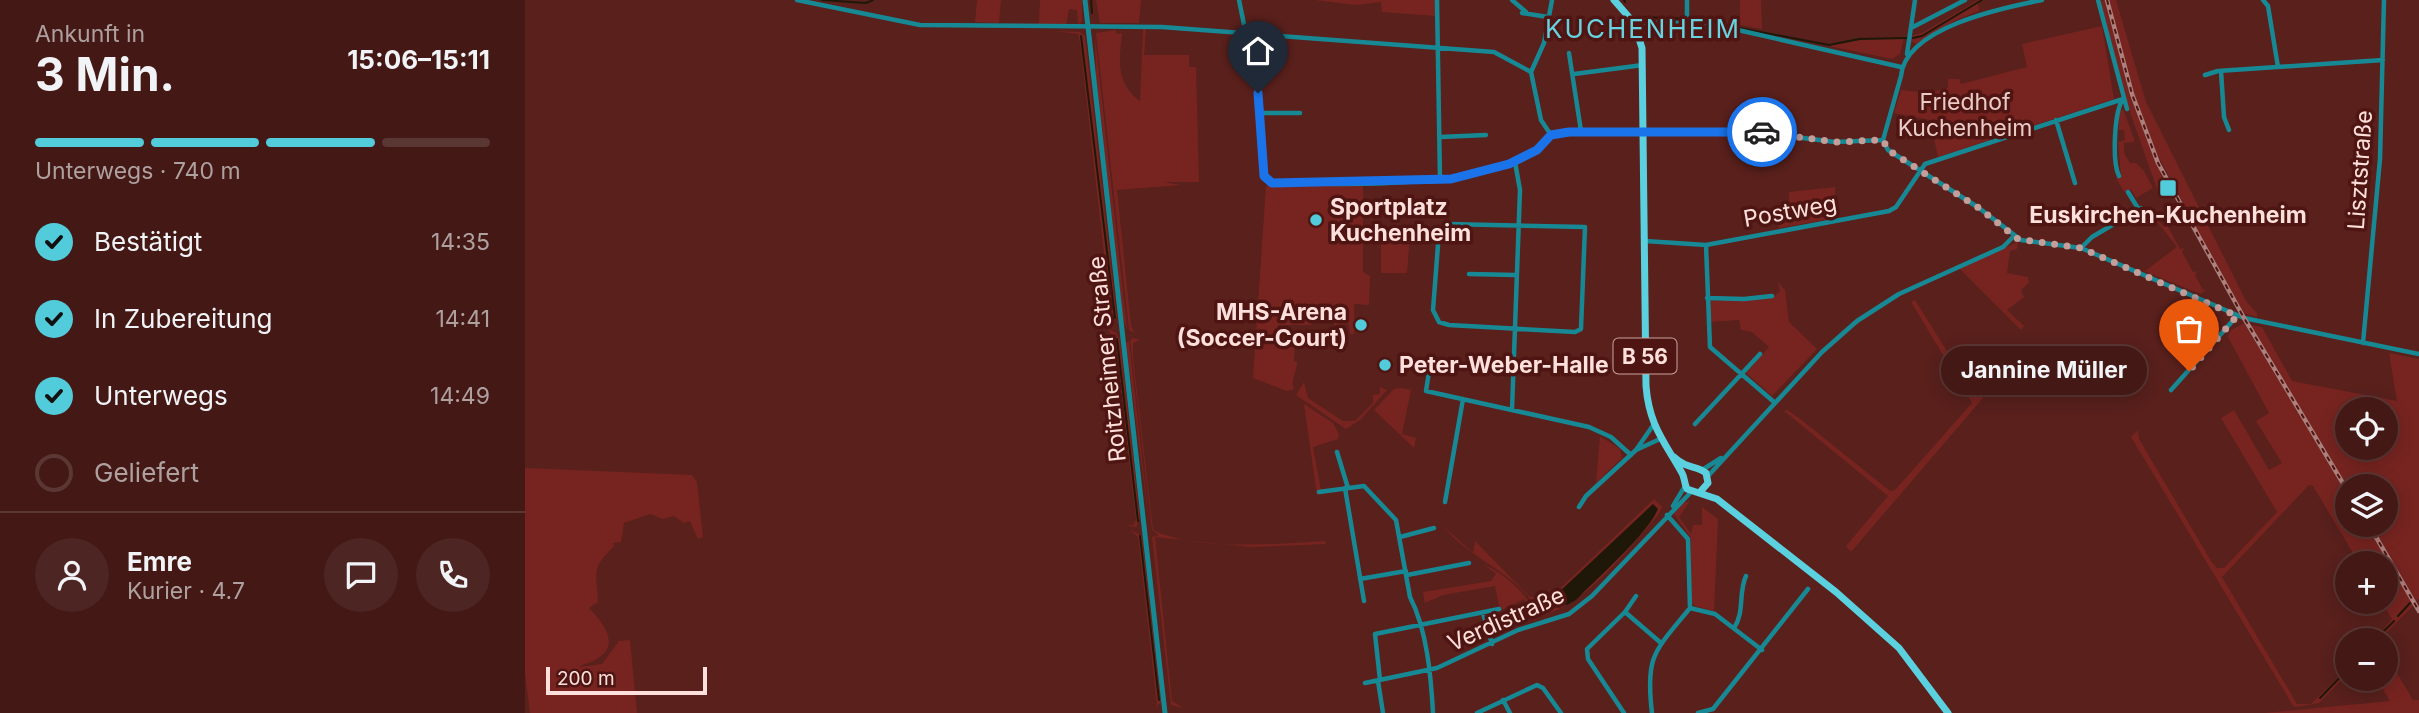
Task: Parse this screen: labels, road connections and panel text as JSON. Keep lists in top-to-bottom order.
{
  "streets": {
    "main road": ["B 56"],
    "street": [
      "Lisztstraße",
      "Postweg",
      "Roitzheimer Straße",
      "Verdistraße"
    ]
  },
  "crossings": [
    ["Postweg", "B 56"],
    ["B 56", "Verdistraße"]
  ],
  "districts": ["KUCHENHEIM"],
  "parks": ["Friedhof Kuchenheim"],
  "places": {
    "transit": ["Euskirchen-Kuchenheim"],
    "other": [
      "Sportplatz Kuchenheim",
      "MHS-Arena (Soccer-Court)",
      "Peter-Weber-Halle",
      "Jannine Müller"
    ]
  },
  "scale_bar": "200 m",
  "page": {
    "heading": ["3 Min.", "Ankunft in", "15:06–15:11"],
    "panel": ["Emre", "Kurier · 4.7"],
    "bar": "Unterwegs · 740 m",
    "list": [
      ["Bestätigt", "14:35"],
      ["In Zubereitung", "14:41"],
      ["Unterwegs", "14:49"],
      "Geliefert"
    ],
    "bubble": "Jannine Müller",
    "map_buttons": ["+", "−"],
    "scale": "200 m"
  }
}
